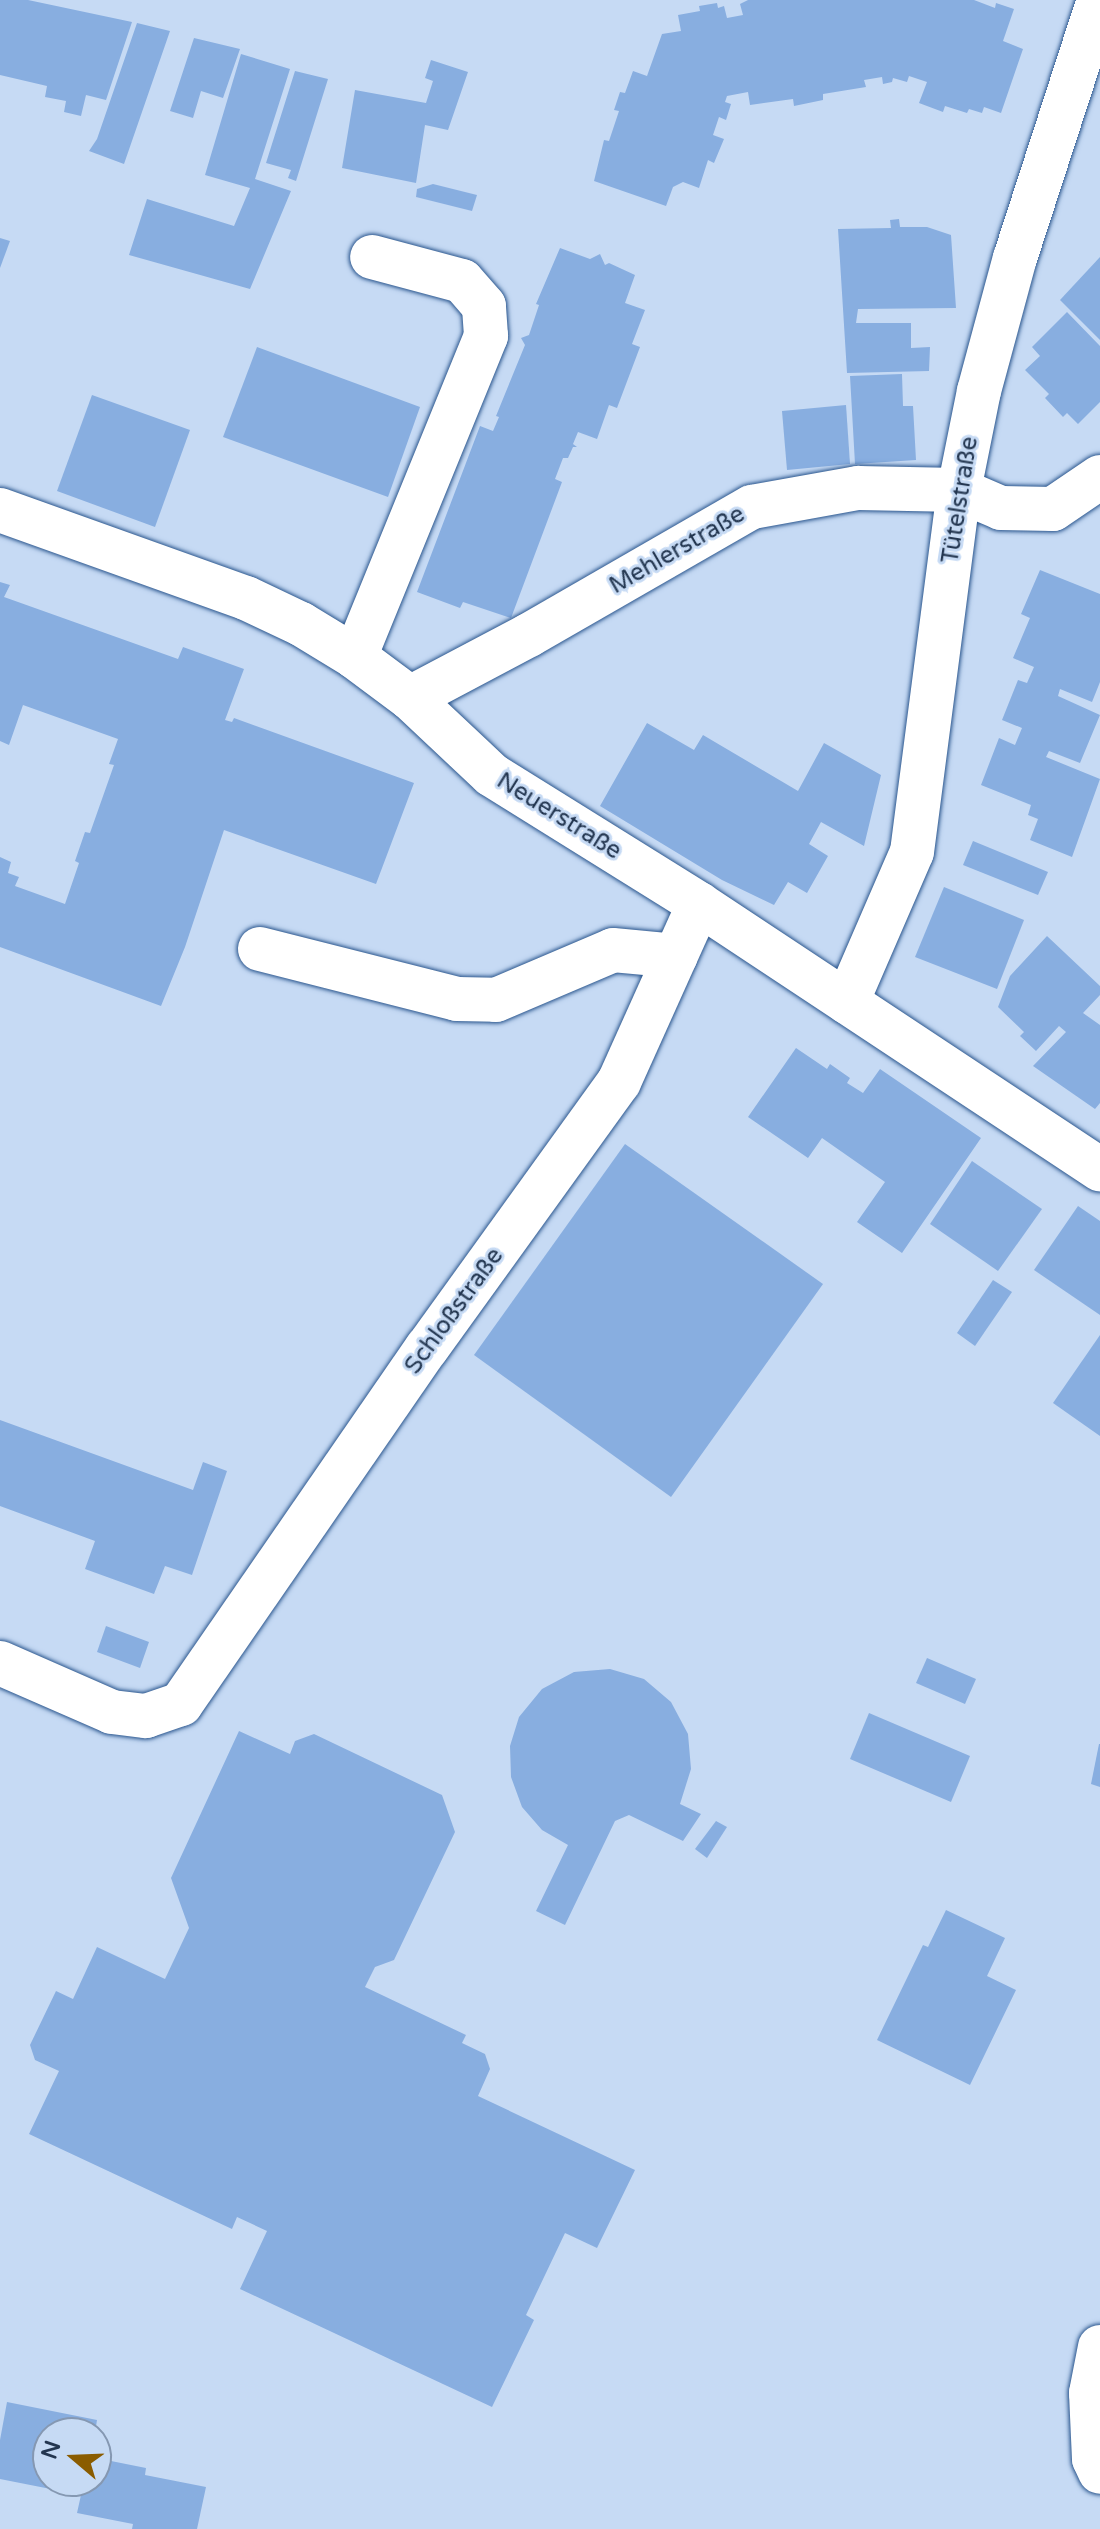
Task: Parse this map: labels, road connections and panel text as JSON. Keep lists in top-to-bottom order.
{
  "streets": {
    "street": [
      "Tütelstraße",
      "Mehlerstraße",
      "Neuerstraße",
      "Schloßstraße"
    ]
  },
  "crossings": [
    ["Tütelstraße", "Mehlerstraße"],
    ["Tütelstraße", "Neuerstraße"],
    ["Mehlerstraße", "Neuerstraße"],
    ["Neuerstraße", "Schloßstraße"]
  ],
  "north": "left"
}
